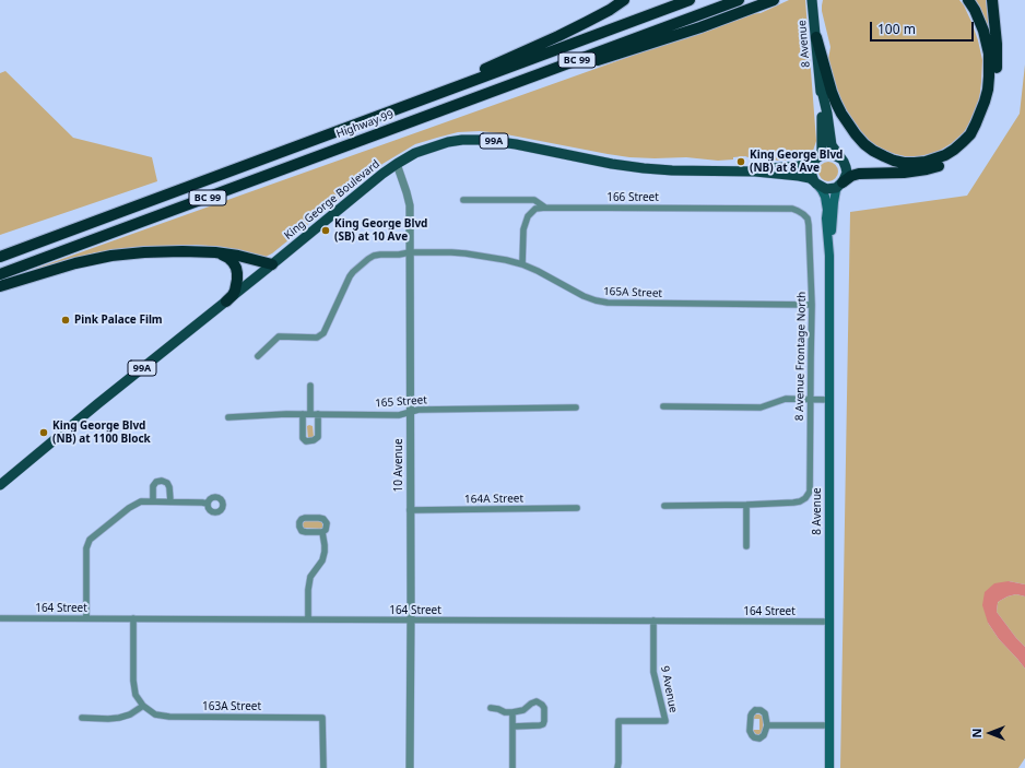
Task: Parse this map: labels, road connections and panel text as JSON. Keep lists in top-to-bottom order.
{
  "streets": {
    "highway": ["BC 99", "Highway 99"],
    "main road": ["8 Avenue", "99A", "King George Boulevard"],
    "street": [
      "166 Street",
      "165A Street",
      "8 Avenue Frontage North",
      "165 Street",
      "10 Avenue",
      "164A Street",
      "164 Street",
      "9 Avenue",
      "163A Street"
    ]
  },
  "crossings": [
    ["8 Avenue", "King George Boulevard"],
    ["8 Avenue", "164 Street"],
    ["166 Street", "8 Avenue Frontage North"],
    ["King George Boulevard", "10 Avenue"],
    ["165A Street", "8 Avenue Frontage North"],
    ["165A Street", "10 Avenue"],
    ["165 Street", "10 Avenue"],
    ["10 Avenue", "164A Street"],
    ["10 Avenue", "164 Street"],
    ["164 Street", "9 Avenue"]
  ],
  "places": [
    "King George Blvd (NB) at 8 Ave",
    "King George Blvd (SB) at 10 Ave",
    "Pink Palace Film",
    "King George Blvd (NB) at 1100 Block"
  ],
  "scale_bar": "100 m",
  "north": "left"
}
